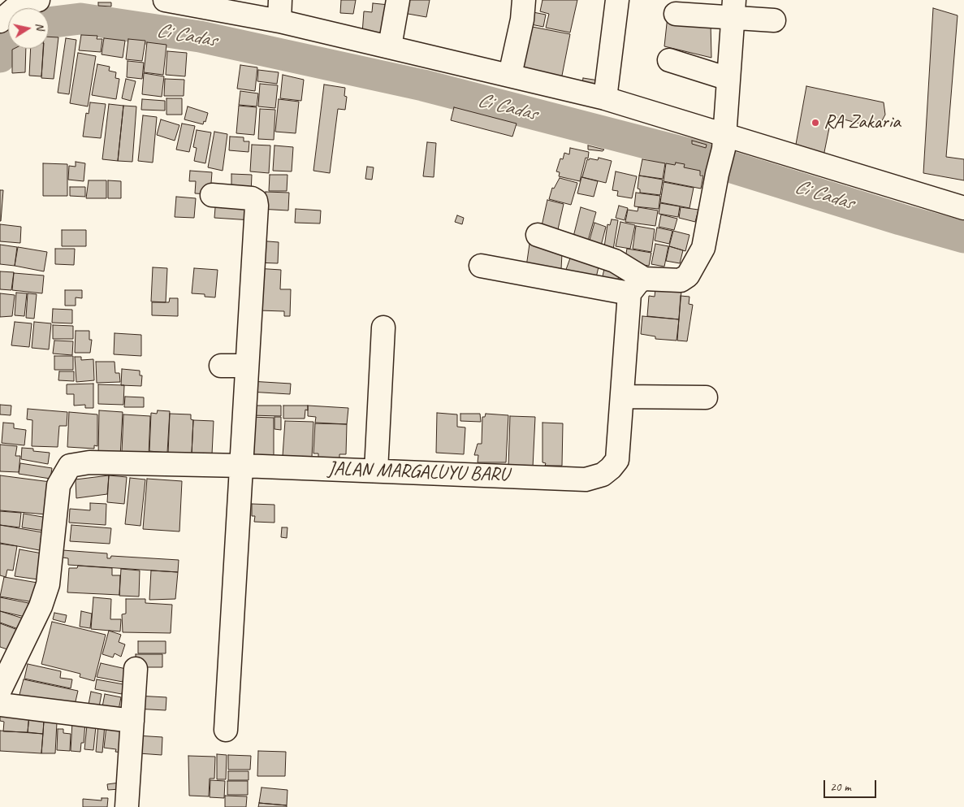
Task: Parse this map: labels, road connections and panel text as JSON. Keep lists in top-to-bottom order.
{
  "streets": {
    "street": ["JALAN MARGALUYU BARU"]
  },
  "water": ["Ci Cadas"],
  "places": ["RA Zakaria"],
  "scale_bar": "20 m",
  "north": "right"
}
